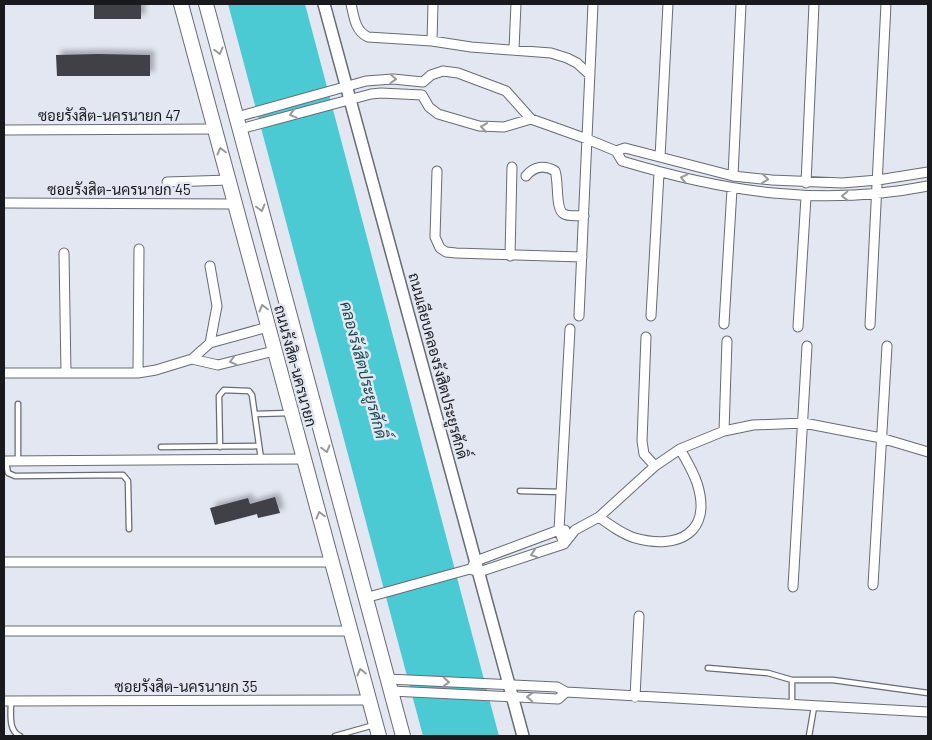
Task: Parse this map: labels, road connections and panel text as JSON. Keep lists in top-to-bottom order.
{
  "streets": {
    "main road": ["ถนนรังสิต-นครนายก"],
    "street": [
      "ซอยรังสิต-นครนายก 47",
      "ซอยรังสิต-นครนายก 45",
      "ถนนเลียบคลองรังสิตประยูรศักดิ์",
      "ซอยรังสิต-นครนายก 35"
    ]
  },
  "crossings": [
    ["ซอยรังสิต-นครนายก 47", "ถนนรังสิต-นครนายก"],
    ["ซอยรังสิต-นครนายก 45", "ถนนรังสิต-นครนายก"],
    ["ถนนรังสิต-นครนายก", "ซอยรังสิต-นครนายก 35"]
  ],
  "water": ["คลองรังสิตประยูรศักดิ์"]
}
